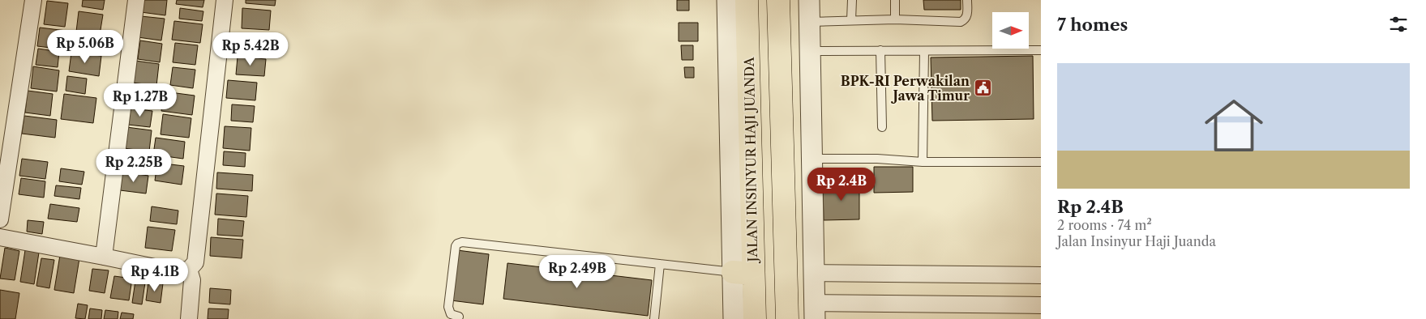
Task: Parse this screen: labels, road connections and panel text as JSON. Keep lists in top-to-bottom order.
{
  "streets": {
    "highway": ["JALAN INSINYUR HAJI JUANDA"]
  },
  "places": {
    "public building": ["BPK-RI Perwakilan Jawa Timur"]
  },
  "north": "right",
  "page": {
    "heading": "7 homes",
    "price": [
      "Rp 5.06B",
      "Rp 5.42B",
      "Rp 1.27B",
      "Rp 2.25B",
      "Rp 2.4B",
      "Rp 2.49B",
      "Rp 4.1B"
    ],
    "list": [
      {
        "name": "Rp 2.4B",
        "note": "2 rooms · 74 m² · Jalan Insinyur Haji Juanda"
      }
    ]
  }
}
